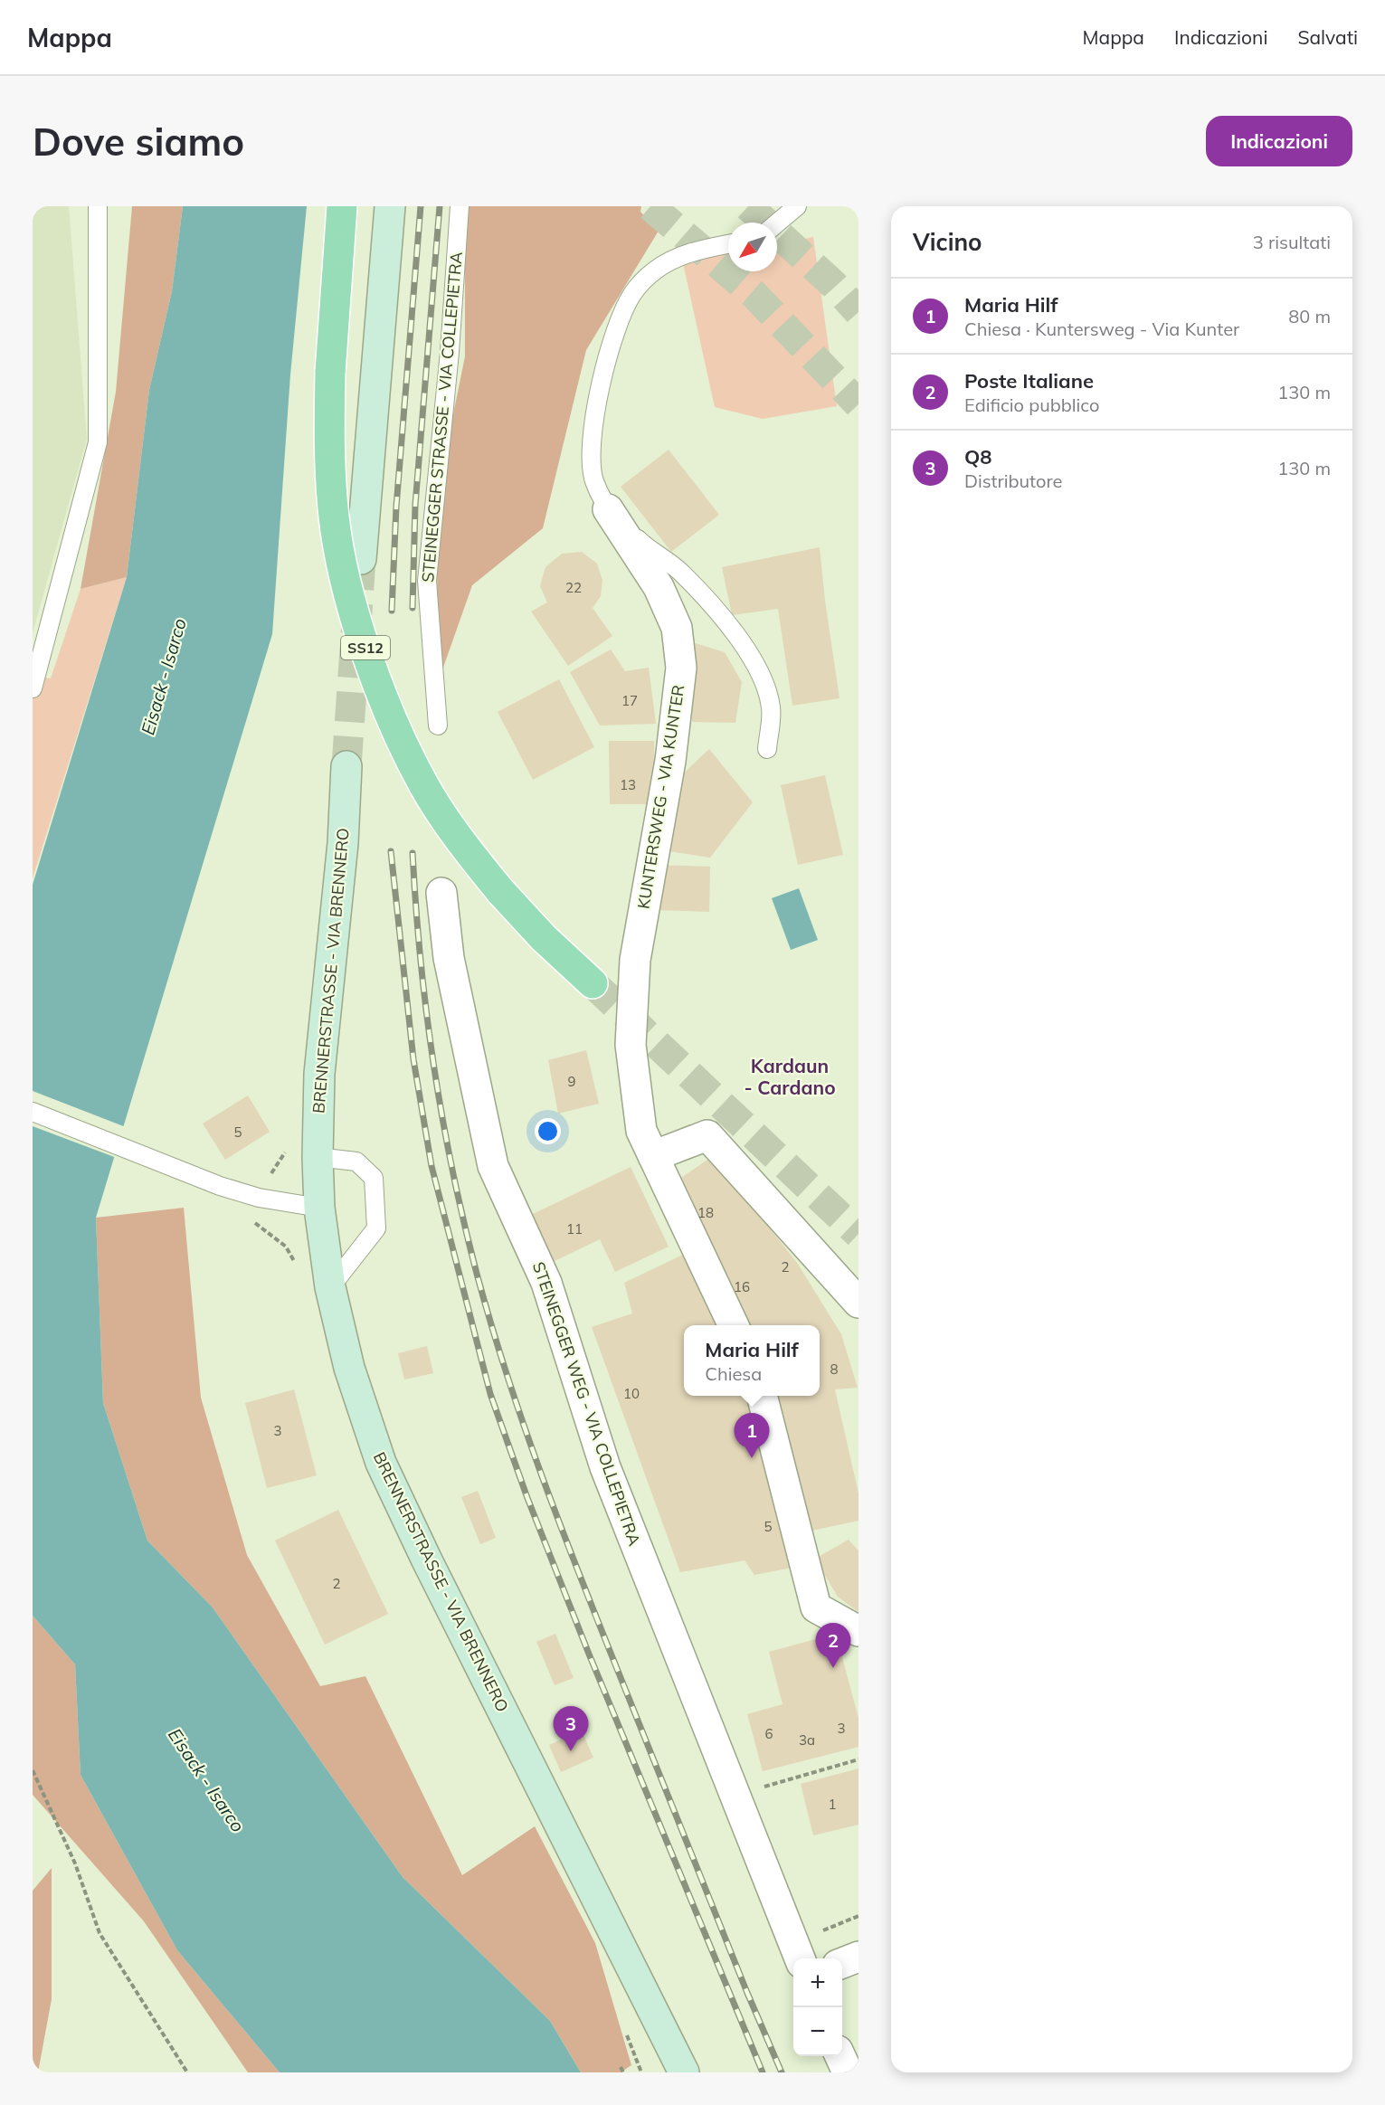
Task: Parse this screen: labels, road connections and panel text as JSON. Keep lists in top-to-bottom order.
{
  "streets": {
    "main road": ["SS12", "BRENNERSTRASSE - VIA BRENNERO"],
    "street": ["KUNTERSWEG - VIA KUNTER", "STEINEGGER WEG - VIA COLLEPIETRA"],
    "lane": ["STEINEGGER STRASSE - VIA COLLEPIETRA"]
  },
  "districts": ["Kardaun - Cardano"],
  "water": ["Eisack - Isarco"],
  "house_numbers": [
    "22",
    "17",
    "13",
    "9",
    "5",
    "18",
    "11",
    "2",
    "16",
    "8",
    "10",
    "3",
    "5",
    "2",
    "3",
    "6",
    "3a",
    "1"
  ],
  "north": "bottom left",
  "page": {
    "header": "Mappa",
    "nav": ["Mappa", "Indicazioni", "Salvati"],
    "buttons": "Indicazioni",
    "title": "Dove siamo",
    "heading": ["Vicino", "3 risultati"],
    "list": [
      {
        "mark": "1",
        "name": "Maria Hilf",
        "note": "Chiesa · Kuntersweg - Via Kunter",
        "value": "80 m"
      },
      {
        "mark": "2",
        "name": "Poste Italiane",
        "note": "Edificio pubblico",
        "value": "130 m"
      },
      {
        "mark": "3",
        "name": "Q8",
        "note": "Distributore",
        "value": "130 m"
      }
    ],
    "popup": ["Maria Hilf", "Chiesa"],
    "pins": ["1", "2", "3"],
    "map_buttons": ["+", "−"]
  }
}
